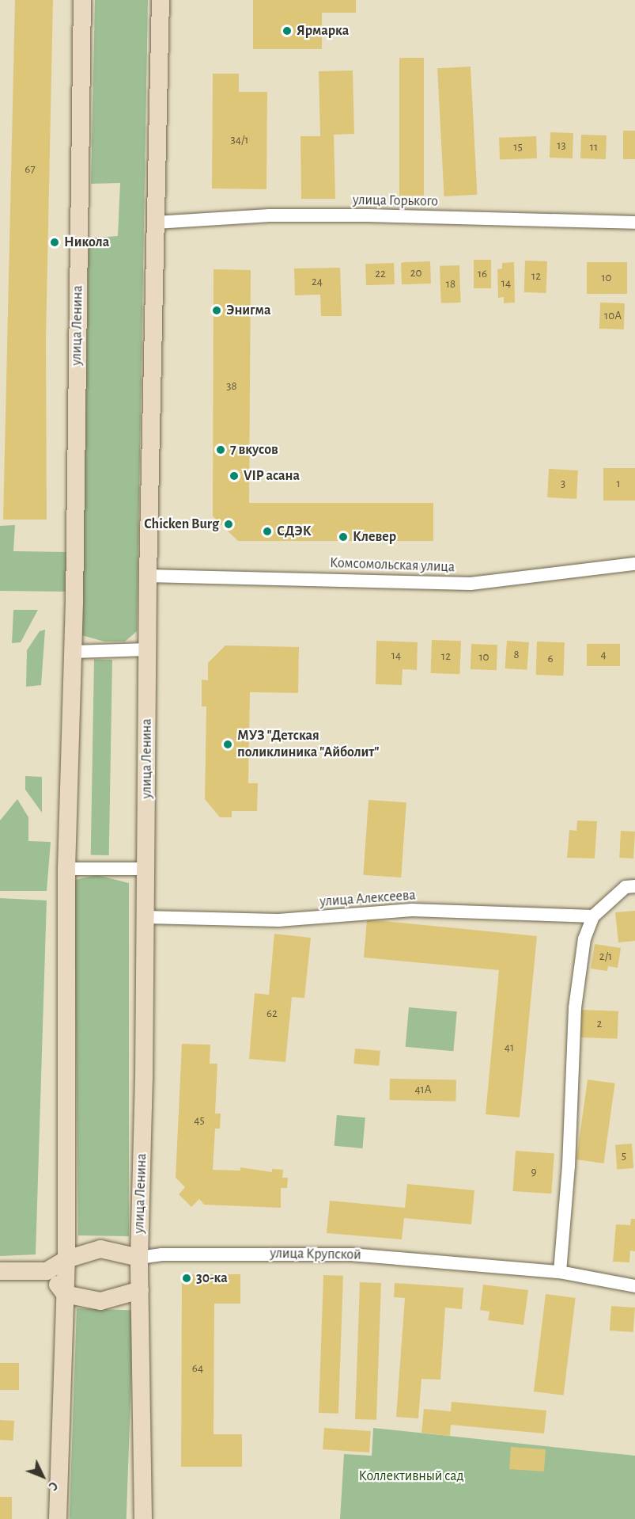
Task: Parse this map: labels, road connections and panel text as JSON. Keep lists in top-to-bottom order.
{
  "streets": {
    "main road": ["улица Ленина", "улица Крупской"],
    "street": ["улица Горького", "Комсомольская улица", "улица Алексеева"]
  },
  "crossings": [
    ["улица Горького", "улица Ленина"],
    ["улица Ленина", "Комсомольская улица"],
    ["улица Ленина", "улица Алексеева"],
    ["улица Ленина", "улица Крупской"]
  ],
  "parks": ["Коллективный сад"],
  "places": [
    "Ярмарка",
    "Никола",
    "Энигма",
    "7 вкусов",
    "VIP асана",
    "Chicken Burg",
    "СДЭК",
    "Клевер",
    "МУЗ \"Детская поликлиника \"Айболит\"",
    "30-ка"
  ],
  "house_numbers": [
    "34/1",
    "13",
    "15",
    "11",
    "67",
    "20",
    "22",
    "16",
    "12",
    "10",
    "24",
    "14",
    "18",
    "10А",
    "38",
    "3",
    "1",
    "8",
    "4",
    "14",
    "12",
    "10",
    "6",
    "2/1",
    "62",
    "2",
    "41",
    "41А",
    "45",
    "5",
    "9",
    "64"
  ],
  "north": "bottom right"
}
